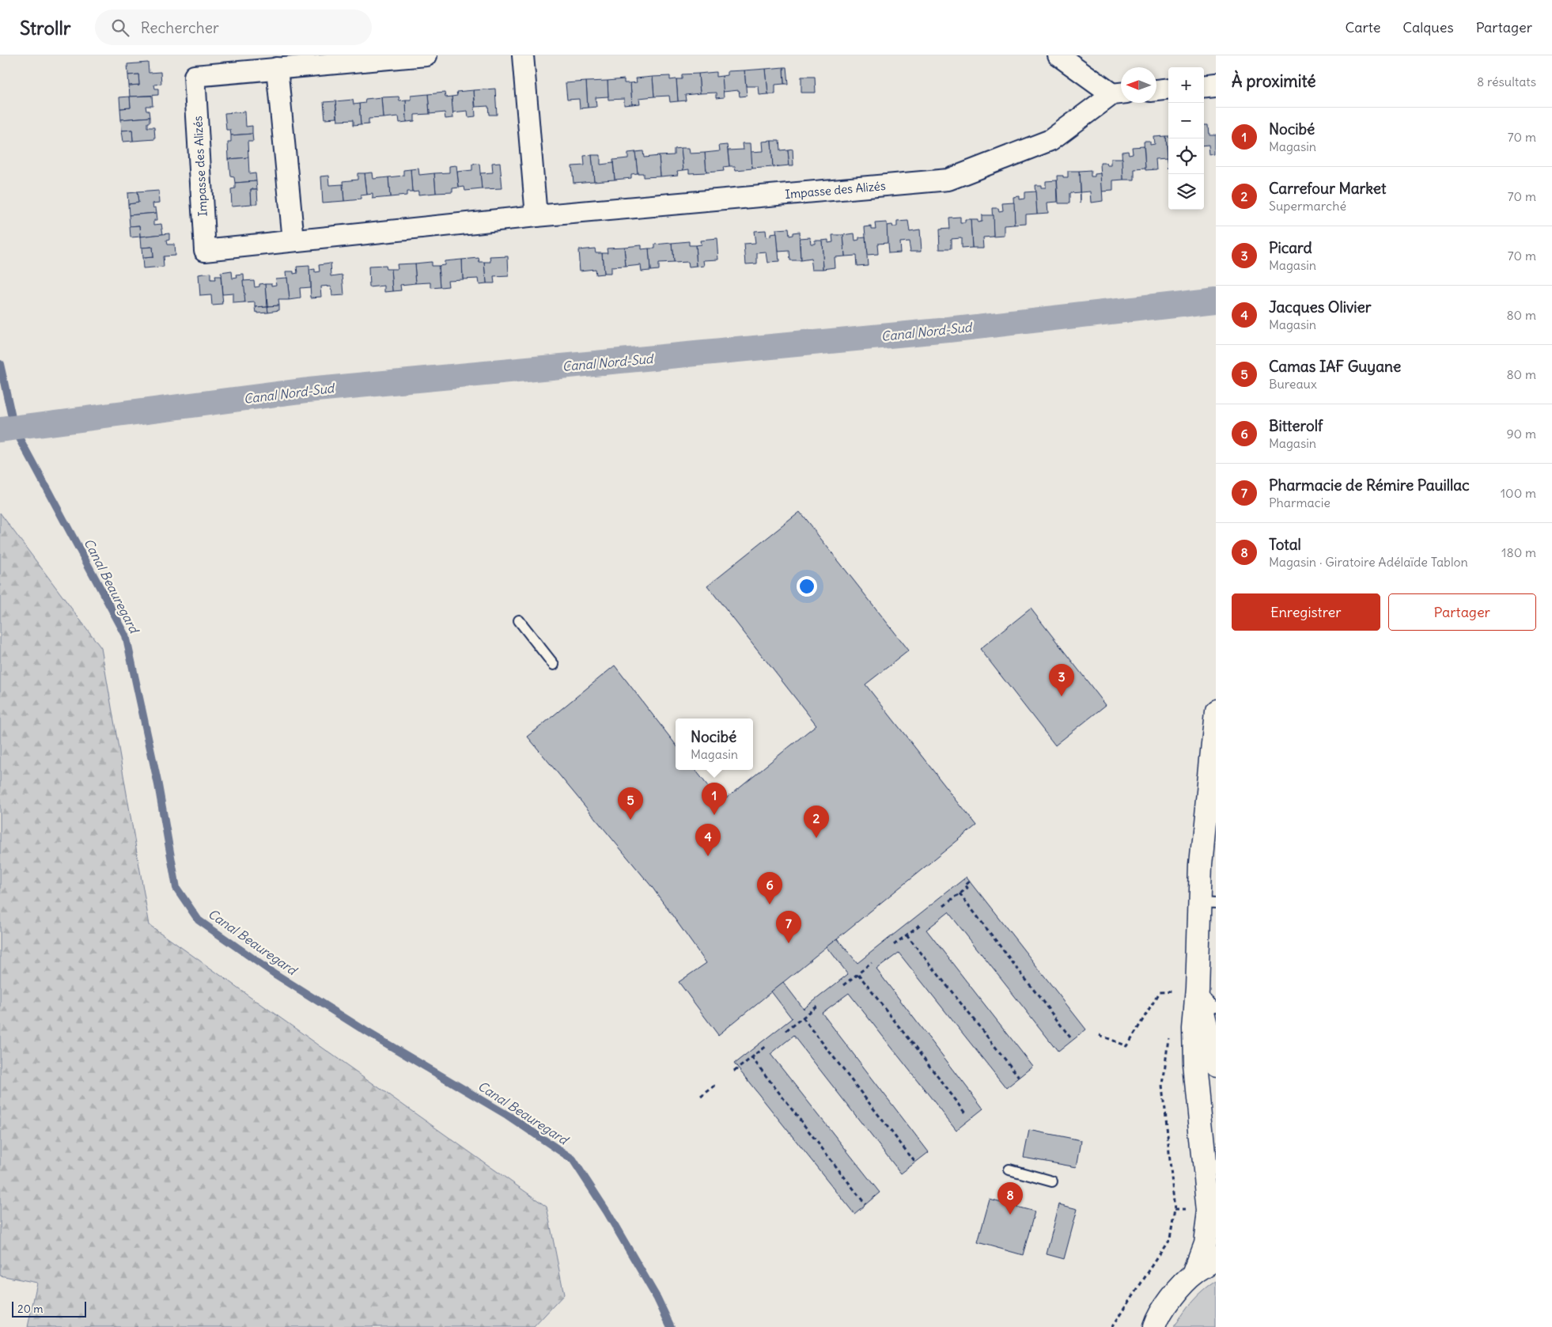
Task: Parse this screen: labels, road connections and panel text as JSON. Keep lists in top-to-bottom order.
{
  "streets": {
    "street": ["Impasse des Alizés"]
  },
  "water": ["Canal Nord-Sud", "Canal Beauregard"],
  "scale_bar": "20 m",
  "north": "left",
  "page": {
    "header": "Strollr",
    "search": "Rechercher",
    "nav": ["Carte", "Calques", "Partager"],
    "heading": ["À proximité", "8 résultats"],
    "map_buttons": ["+", "−"],
    "list": [
      {
        "mark": "1",
        "name": "Nocibé",
        "note": "Magasin",
        "value": "70 m"
      },
      {
        "mark": "2",
        "name": "Carrefour Market",
        "note": "Supermarché",
        "value": "70 m"
      },
      {
        "mark": "3",
        "name": "Picard",
        "note": "Magasin",
        "value": "70 m"
      },
      {
        "mark": "4",
        "name": "Jacques Olivier",
        "note": "Magasin",
        "value": "80 m"
      },
      {
        "mark": "5",
        "name": "Camas IAF Guyane",
        "note": "Bureaux",
        "value": "80 m"
      },
      {
        "mark": "6",
        "name": "Bitterolf",
        "note": "Magasin",
        "value": "90 m"
      },
      {
        "mark": "7",
        "name": "Pharmacie de Rémire Pauillac",
        "note": "Pharmacie",
        "value": "100 m"
      },
      {
        "mark": "8",
        "name": "Total",
        "note": "Magasin · Giratoire Adélaïde Tablon",
        "value": "180 m"
      }
    ],
    "buttons": ["Enregistrer", "Partager"],
    "pins": [
      "3",
      "1",
      "5",
      "2",
      "4",
      "6",
      "7",
      "8"
    ],
    "popup": ["Nocibé", "Magasin"],
    "scale": "20 m"
  }
}
